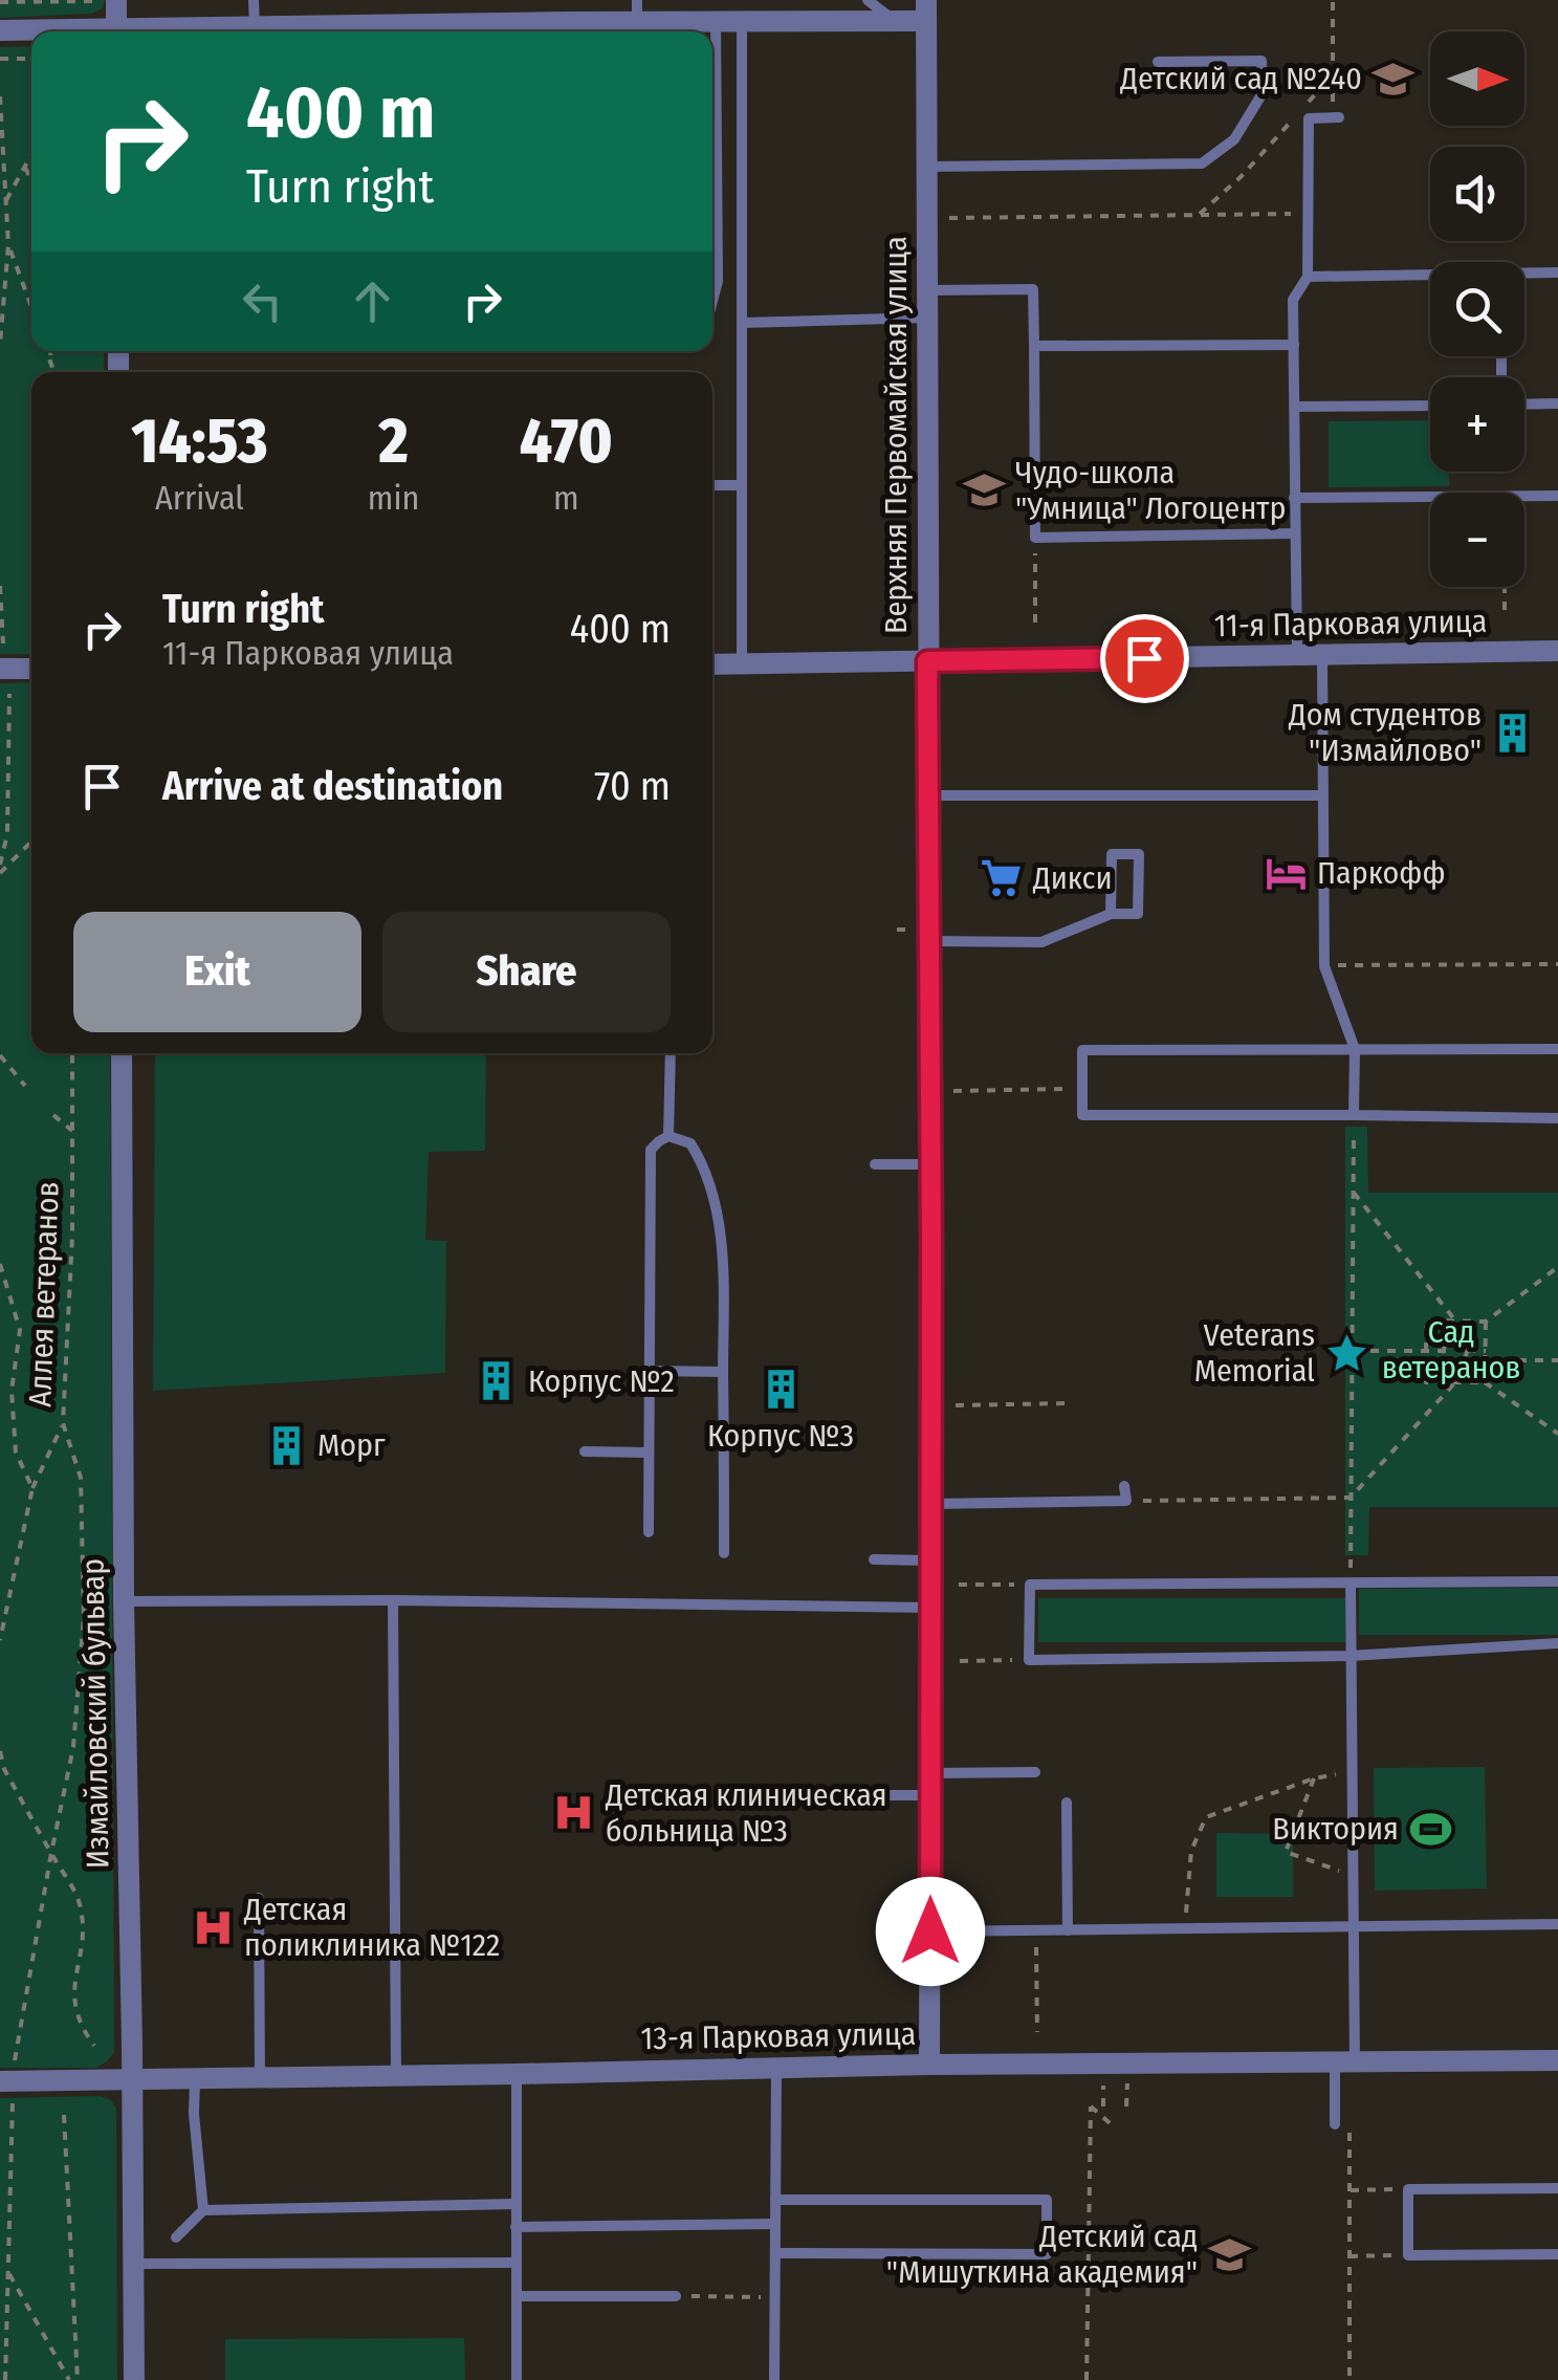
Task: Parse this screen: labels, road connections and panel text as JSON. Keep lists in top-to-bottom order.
{
  "streets": {
    "street": [
      "Верхняя Первомайская улица",
      "11-я Парковая улица",
      "Измайловский бульвар",
      "13-я Парковая улица"
    ],
    "path": ["Аллея ветеранов"]
  },
  "crossings": [
    ["Верхняя Первомайская улица", "11-я Парковая улица"],
    ["Верхняя Первомайская улица", "13-я Парковая улица"],
    ["Измайловский бульвар", "13-я Парковая улица"]
  ],
  "parks": ["Сад ветеранов"],
  "places": {
    "school or university": ["Детский сад №240", "Чудо-школа \"Умница\" Логоцентр", "Детский сад \"Мишуткина академия\""],
    "building": [
      "Дом студентов \"Измайлово\"",
      "Корпус №2",
      "Корпус №3",
      "Морг"
    ],
    "hotel": ["Паркофф"],
    "supermarket": ["Дикси"],
    "place": ["Veterans Memorial"],
    "hospital": ["Детская клиническая больница №3", "Детская поликлиника №122"],
    "sports": ["Виктория"]
  },
  "north": "right",
  "page": {
    "map_buttons": ["+", "−"],
    "turn": ["400 m", "Turn right"],
    "eta": [
      "14:53",
      "Arrival",
      "2",
      "min",
      "470",
      "m"
    ],
    "list": [
      {
        "name": "Turn right",
        "note": "11-я Парковая улица",
        "value": "400 m"
      },
      {
        "name": "Arrive at destination",
        "value": "70 m"
      }
    ],
    "buttons": ["Exit", "Share"]
  }
}
